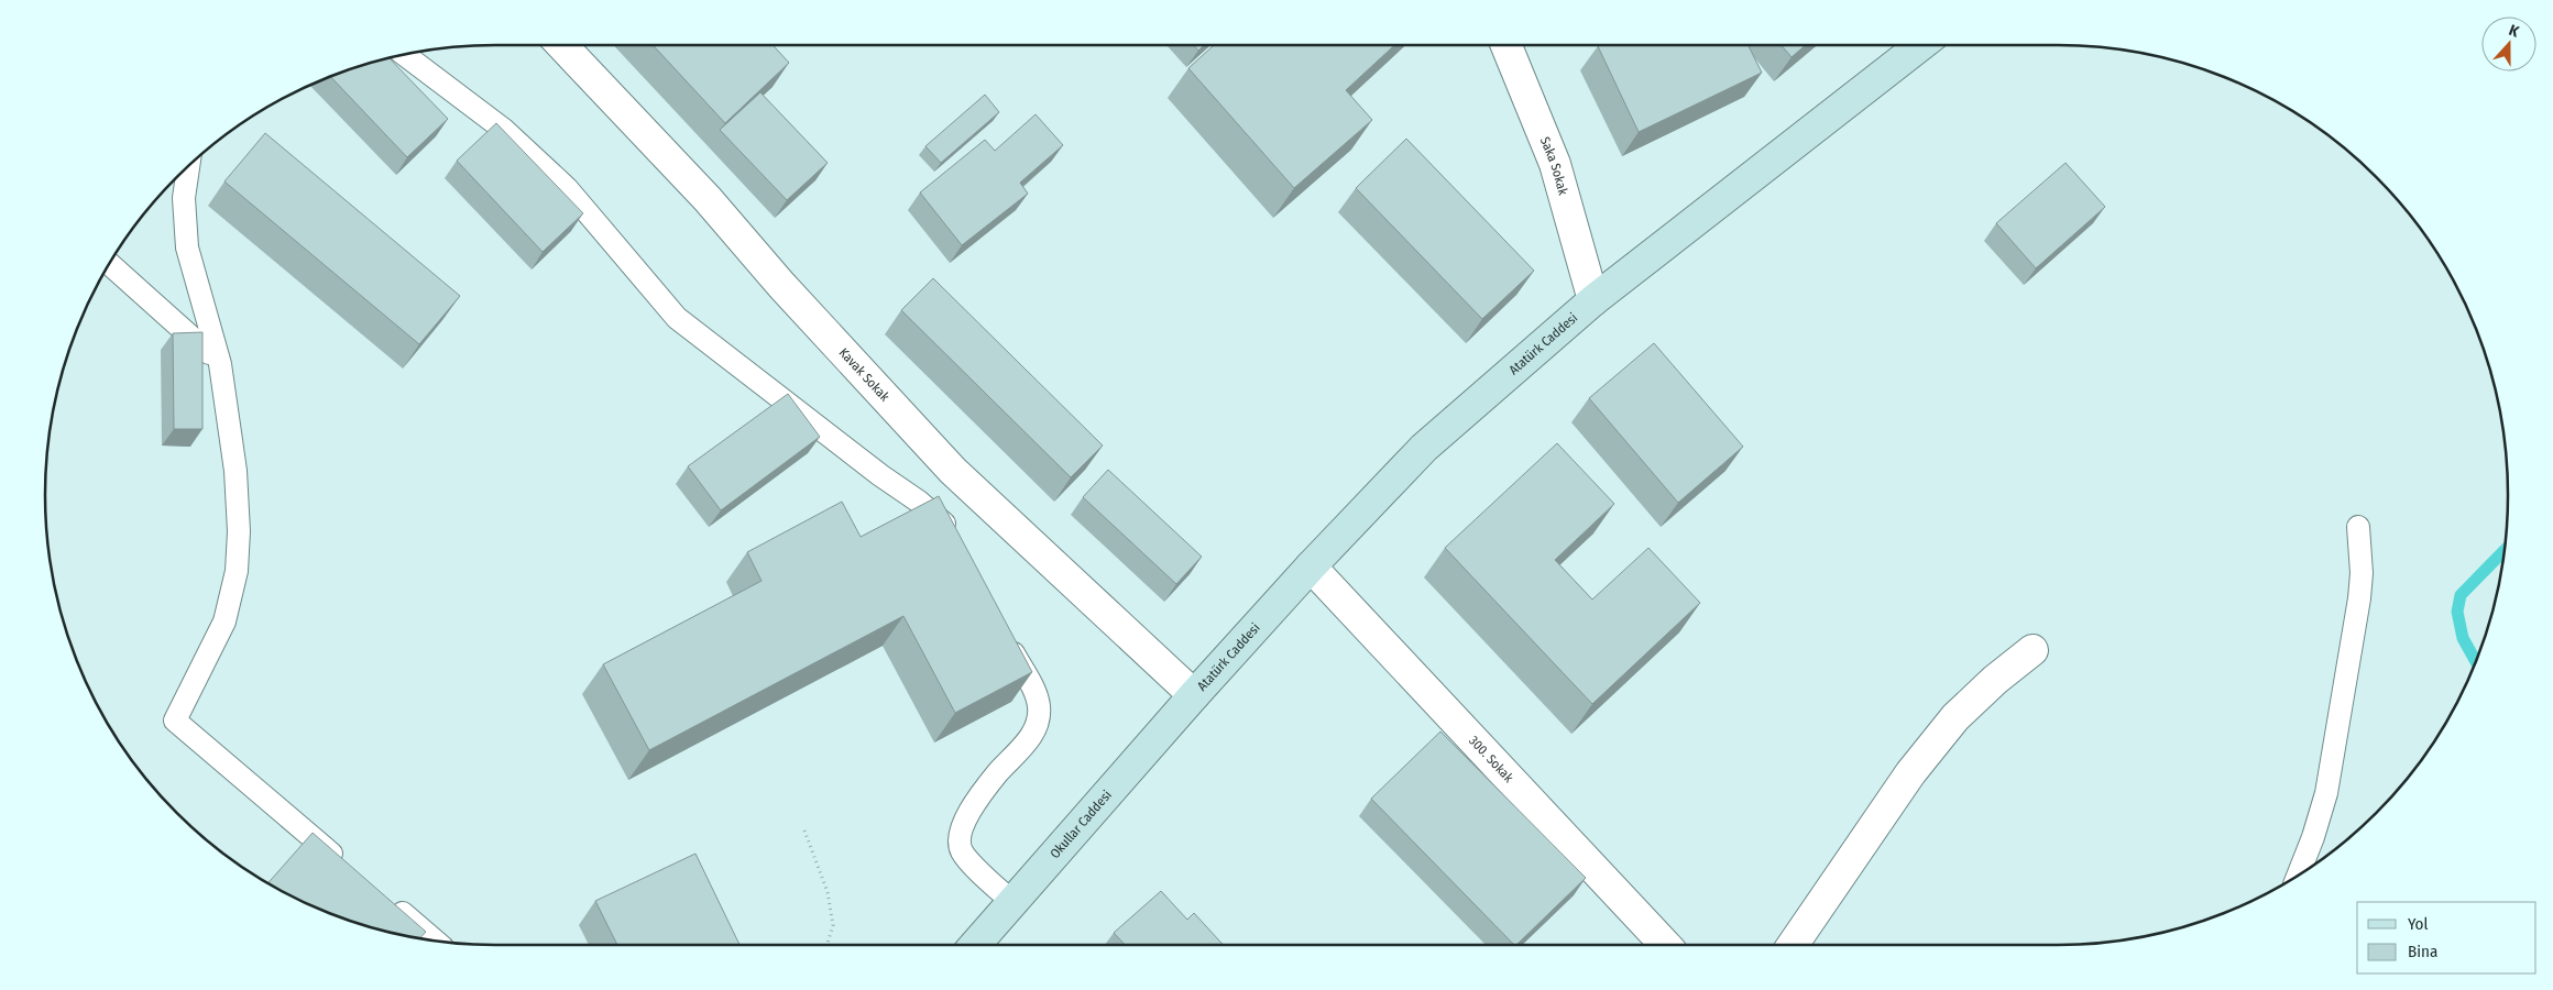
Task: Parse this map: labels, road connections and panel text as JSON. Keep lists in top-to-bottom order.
{
  "streets": {
    "street": [
      "Saka Sokak",
      "Atatürk Caddesi",
      "Kavak Sokak",
      "300. Sokak",
      "Okullar Caddesi"
    ]
  },
  "crossings": [
    ["Saka Sokak", "Atatürk Caddesi"],
    ["Atatürk Caddesi", "Kavak Sokak"],
    ["Atatürk Caddesi", "300. Sokak"],
    ["Atatürk Caddesi", "Okullar Caddesi"],
    ["Kavak Sokak", "Okullar Caddesi"]
  ],
  "legend": ["Yol", "Bina"],
  "north": "top"
}
